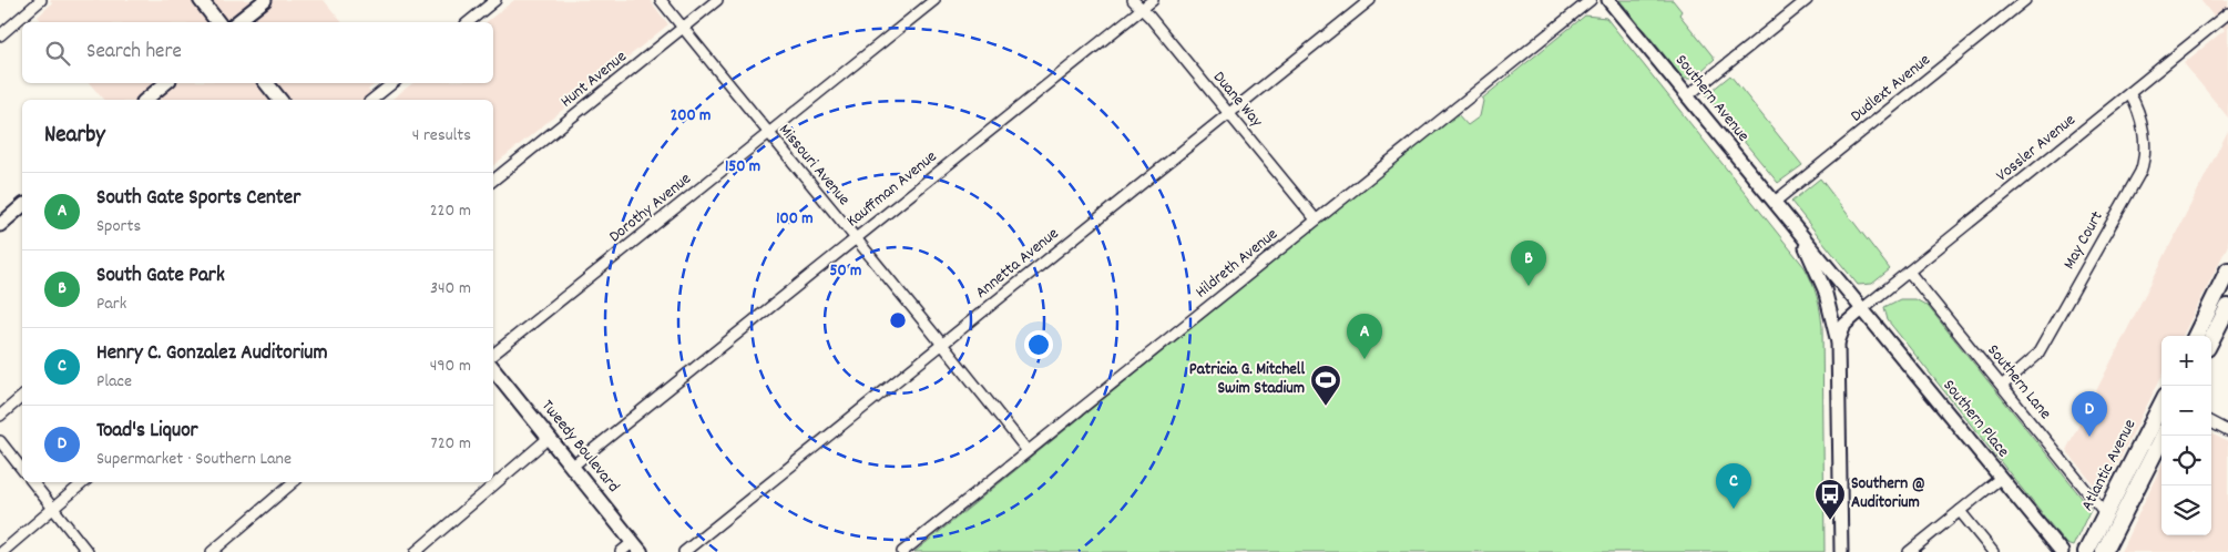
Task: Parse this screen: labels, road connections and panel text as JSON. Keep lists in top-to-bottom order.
{
  "streets": {
    "main road": ["Tweedy Boulevard", "Atlantic Avenue"],
    "street": [
      "Hunt Avenue",
      "Dudlext Avenue",
      "Southern Avenue",
      "Duane Way",
      "Vossler Avenue",
      "Missouri Avenue",
      "Kauffman Avenue",
      "Dorothy Avenue",
      "May Court",
      "Annetta Avenue",
      "Hildreth Avenue",
      "Southern Lane",
      "Southern Place"
    ]
  },
  "crossings": [
    ["Hunt Avenue", "Missouri Avenue"],
    ["Dudlext Avenue", "Southern Avenue"],
    ["Southern Avenue", "Vossler Avenue"],
    ["Southern Avenue", "Southern Place"],
    ["Duane Way", "Kauffman Avenue"],
    ["Duane Way", "Annetta Avenue"],
    ["Duane Way", "Hildreth Avenue"],
    ["Vossler Avenue", "May Court"],
    ["Vossler Avenue", "Southern Lane"],
    ["Vossler Avenue", "Southern Place"],
    ["Missouri Avenue", "Kauffman Avenue"],
    ["Missouri Avenue", "Dorothy Avenue"],
    ["Missouri Avenue", "Annetta Avenue"],
    ["Missouri Avenue", "Hildreth Avenue"],
    ["Kauffman Avenue", "Tweedy Boulevard"],
    ["May Court", "Southern Lane"],
    ["Southern Lane", "Atlantic Avenue"]
  ],
  "places": {
    "sports": ["Patricia G. Mitchell Swim Stadium"],
    "bus stop": ["Southern @ Auditorium"]
  },
  "page": {
    "search": "Search here",
    "heading": ["Nearby", "4 results"],
    "list": [
      {
        "mark": "A",
        "name": "South Gate Sports Center",
        "note": "Sports",
        "value": "220 m"
      },
      {
        "mark": "B",
        "name": "South Gate Park",
        "note": "Park",
        "value": "340 m"
      },
      {
        "mark": "C",
        "name": "Henry C. Gonzalez Auditorium",
        "note": "Place",
        "value": "490 m"
      },
      {
        "mark": "D",
        "name": "Toad's Liquor",
        "note": "Supermarket · Southern Lane",
        "value": "720 m"
      }
    ],
    "pins": [
      "B",
      "A",
      "D",
      "C"
    ],
    "map_buttons": ["+", "−"]
  },
  "rings": [
    "200 m",
    "150 m",
    "100 m",
    "50 m"
  ]
}
